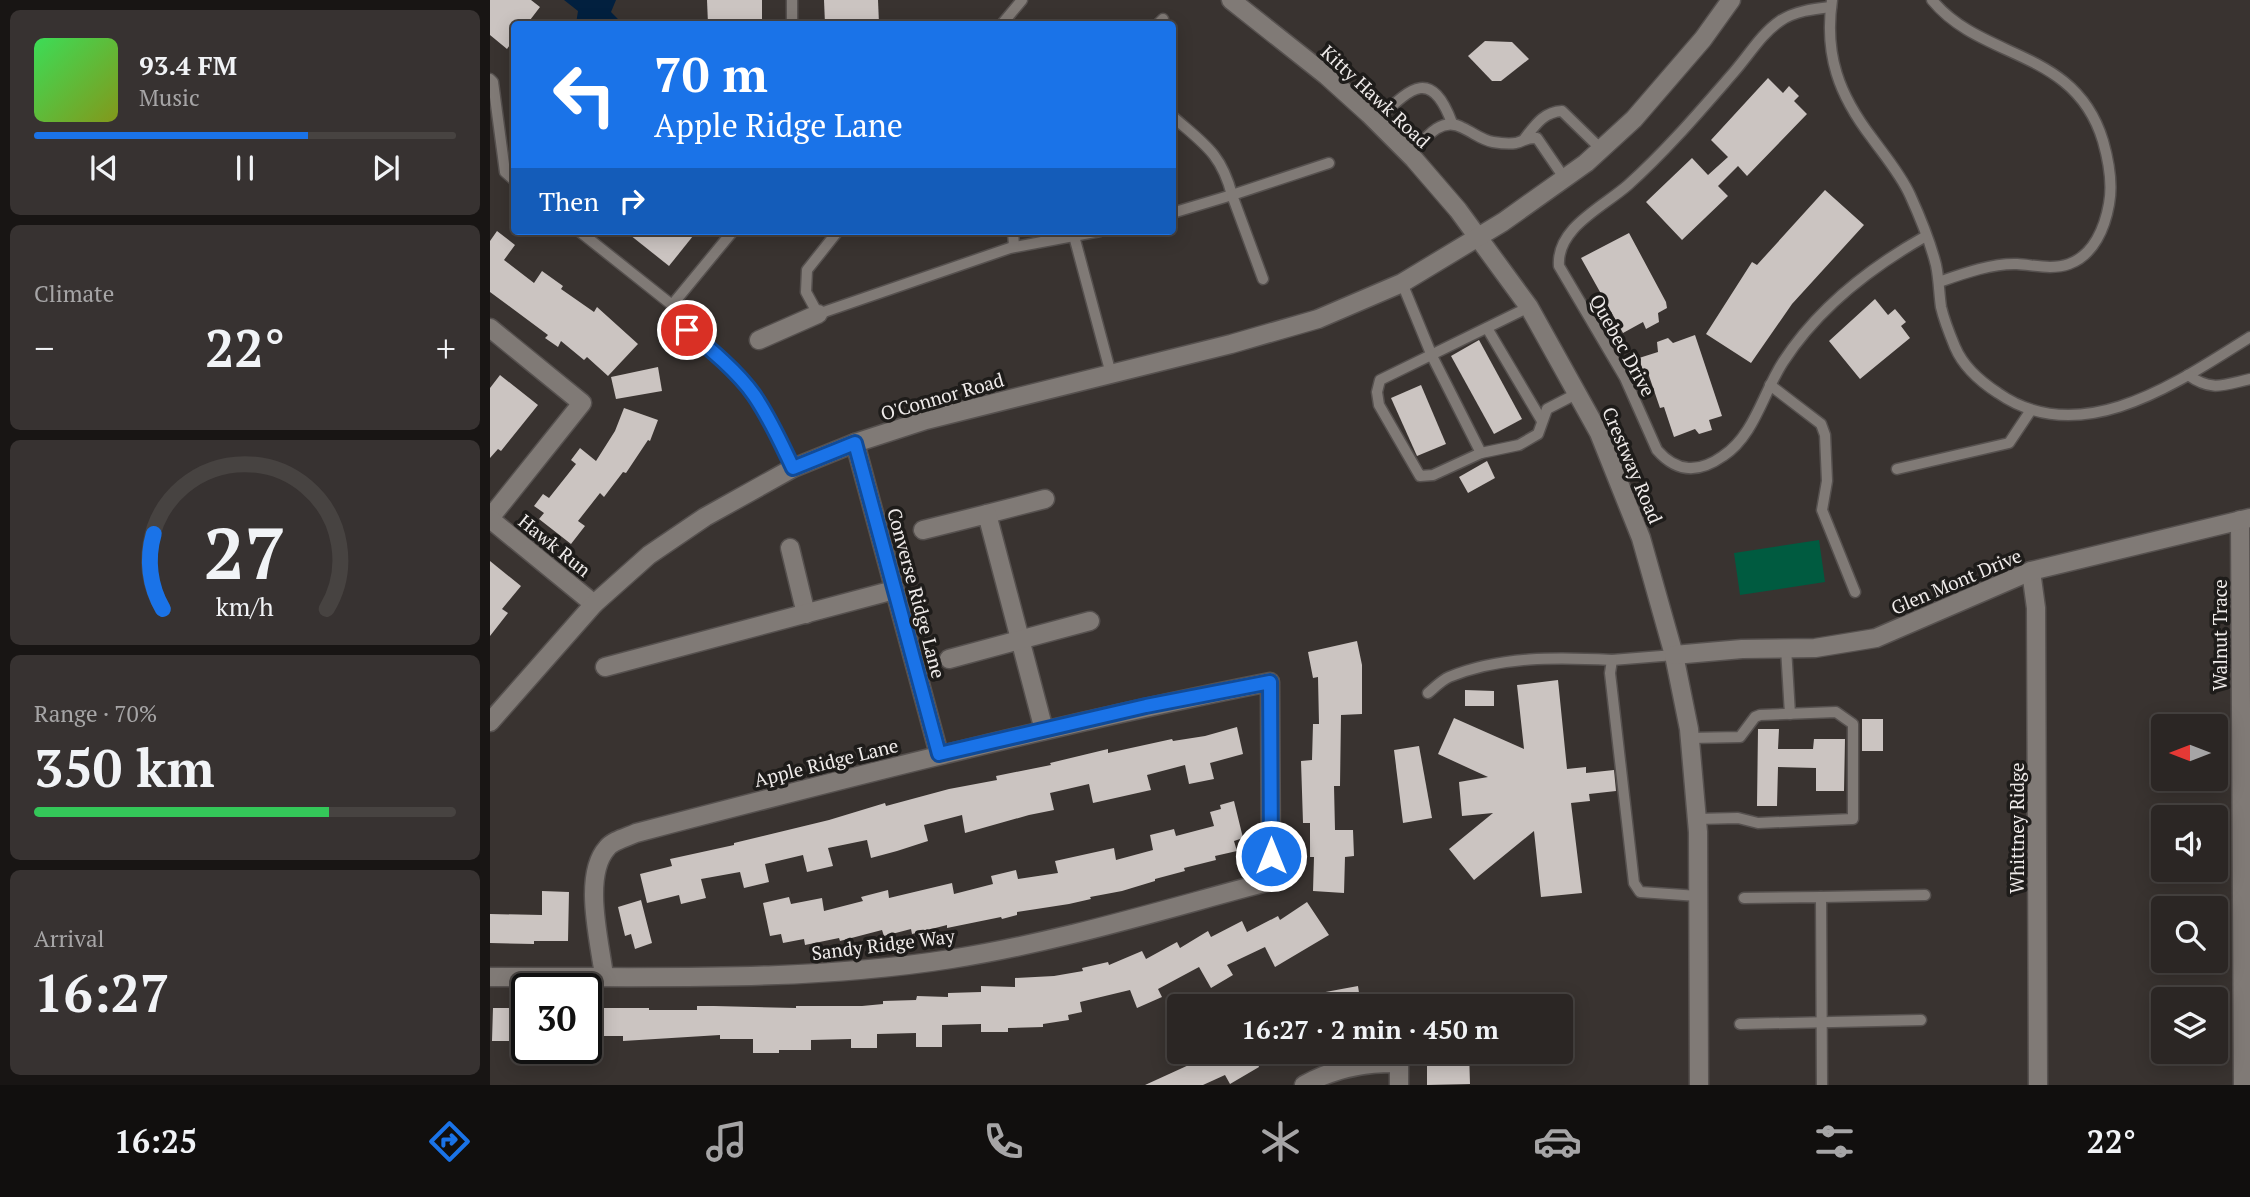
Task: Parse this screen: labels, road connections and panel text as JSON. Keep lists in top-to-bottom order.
{
  "streets": {
    "street": [
      "Kitty Hawk Road",
      "O'Connor Road",
      "Crestway Road",
      "Hawk Run",
      "Glen Mont Drive",
      "Converse Ridge Lane",
      "Walnut Trace",
      "Apple Ridge Lane",
      "Whittney Ridge",
      "Sandy Ridge Way"
    ],
    "lane": ["Quebec Drive"]
  },
  "crossings": [
    ["Kitty Hawk Road", "O'Connor Road"],
    ["Kitty Hawk Road", "Crestway Road"],
    ["O'Connor Road", "Crestway Road"],
    ["O'Connor Road", "Hawk Run"],
    ["O'Connor Road", "Converse Ridge Lane"],
    ["Crestway Road", "Glen Mont Drive"],
    ["Glen Mont Drive", "Walnut Trace"],
    ["Glen Mont Drive", "Whittney Ridge"],
    ["Converse Ridge Lane", "Apple Ridge Lane"],
    ["Apple Ridge Lane", "Sandy Ridge Way"]
  ],
  "north": "left",
  "page": {
    "turn": ["70 m", "Apple Ridge Lane"],
    "song": ["93.4 FM", "Music"],
    "then": "Then",
    "tile": [
      "Climate",
      ["Range · 70%", "350 km"],
      ["Arrival", "16:27"]
    ],
    "heat": ["−", "22°", "+"],
    "limit": "30",
    "trip": "16:27 · 2 min · 450 m",
    "tabs": ["16:25", "22°"],
    "gauge": ["27", "km/h"]
  }
}
